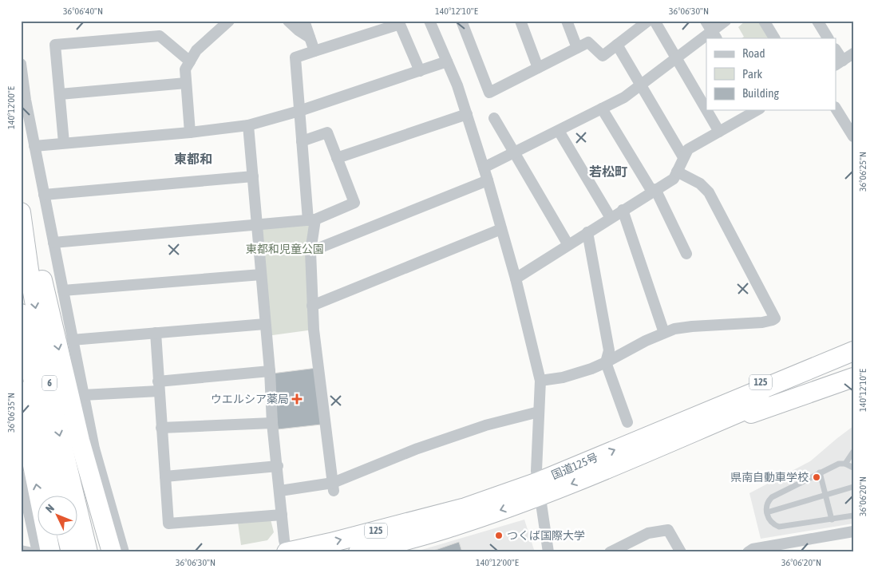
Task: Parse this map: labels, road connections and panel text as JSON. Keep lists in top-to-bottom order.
{
  "streets": {
    "highway": ["125", "6", "国道125号"]
  },
  "crossings": [
    ["125", "国道125号"]
  ],
  "districts": ["東都和", "若松町"],
  "parks": ["東都和児童公園"],
  "places": {
    "health": ["ウエルシア薬局"],
    "other": ["県南自動車学校", "つくば国際大学"]
  },
  "legend": ["Road", "Park", "Building"],
  "north": "top left",
  "coordinates": [
    "36°06'40\"N",
    "140°12'10\"E",
    "36°06'30\"N",
    "140°12'00\"E",
    "36°06'25\"N",
    "36°06'35\"N",
    "36°06'20\"N"
  ]
}
